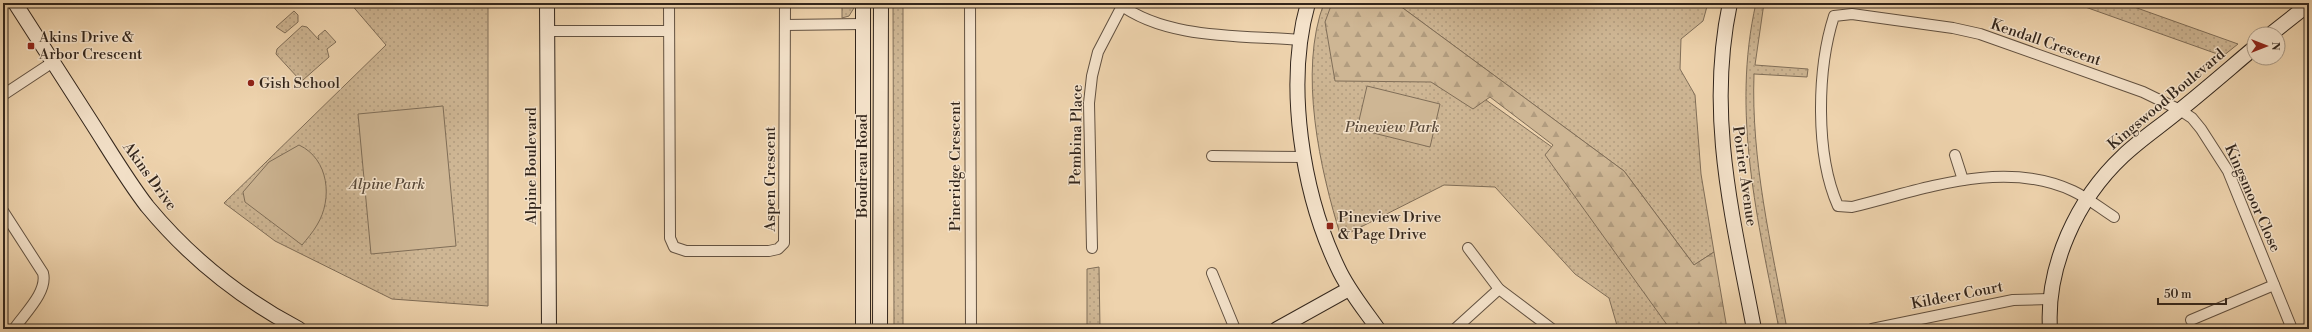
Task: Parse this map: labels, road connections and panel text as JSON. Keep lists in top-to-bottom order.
{
  "streets": {
    "street": [
      "Kendall Crescent",
      "Kingswood Boulevard",
      "Pembina Place",
      "Alpine Boulevard",
      "Boudreau Road",
      "Pineridge Crescent",
      "Akins Drive",
      "Poirier Avenue",
      "Aspen Crescent",
      "Kingsmoor Close",
      "Kildeer Court"
    ]
  },
  "crossings": [
    ["Kendall Crescent", "Kingswood Boulevard"],
    ["Kendall Crescent", "Kingsmoor Close"],
    ["Kingswood Boulevard", "Kingsmoor Close"],
    ["Kingswood Boulevard", "Kildeer Court"]
  ],
  "parks": ["Pineview Park", "Alpine Park"],
  "places": {
    "transit": ["Akins Drive & Arbor Crescent", "Pineview Drive & Page Drive"],
    "other": ["Gish School"]
  },
  "scale_bar": "50 m",
  "north": "right"
}
